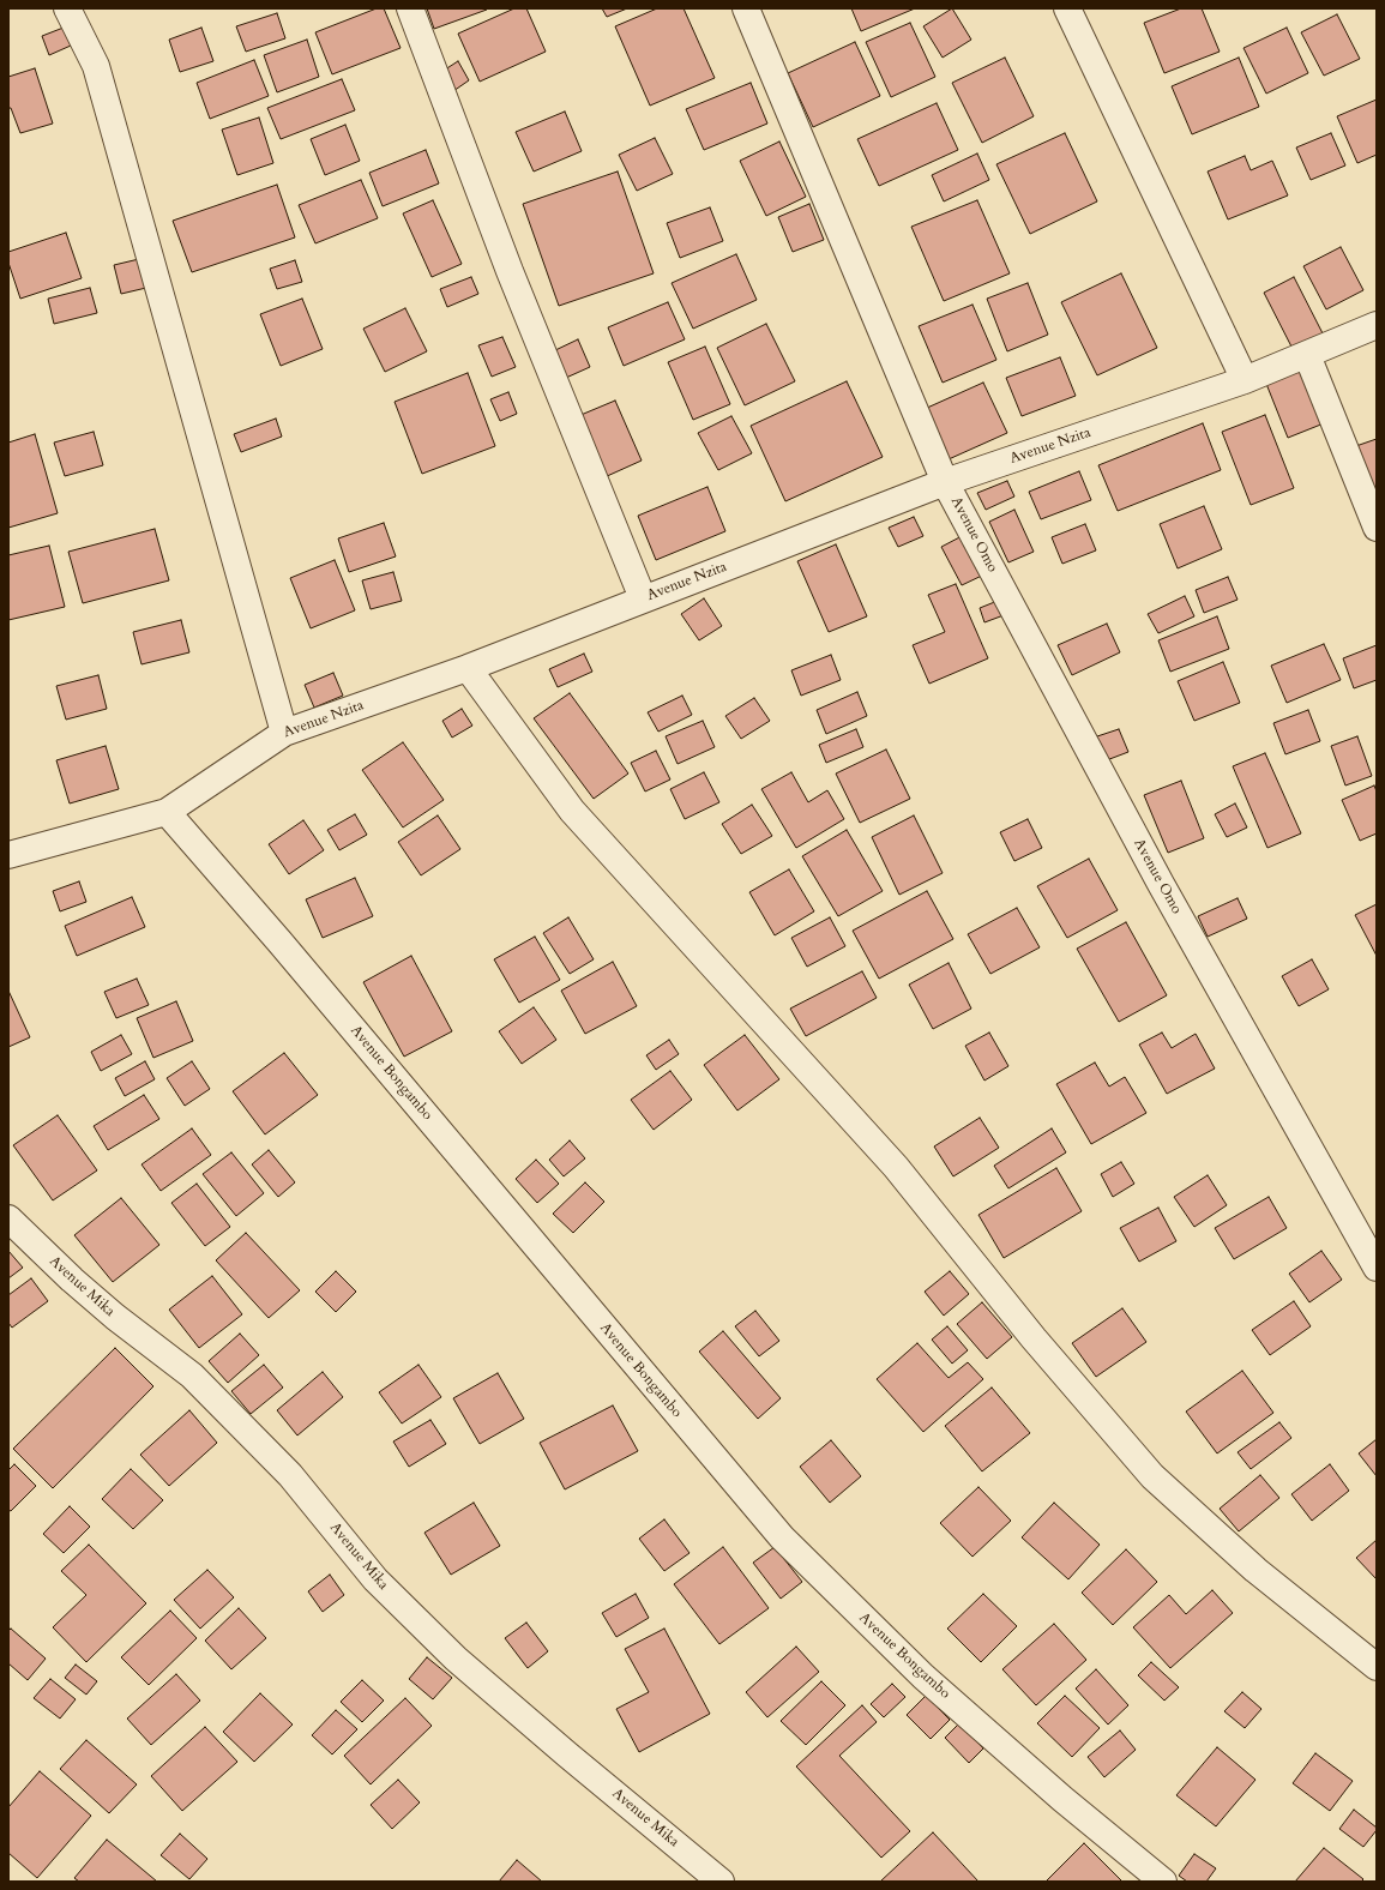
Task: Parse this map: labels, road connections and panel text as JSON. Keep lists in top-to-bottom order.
{
  "streets": {
    "street": [
      "Avenue Nzita",
      "Avenue Omo",
      "Avenue Bongambo",
      "Avenue Mika"
    ]
  },
  "crossings": [
    ["Avenue Nzita", "Avenue Omo"],
    ["Avenue Nzita", "Avenue Bongambo"]
  ]
}
